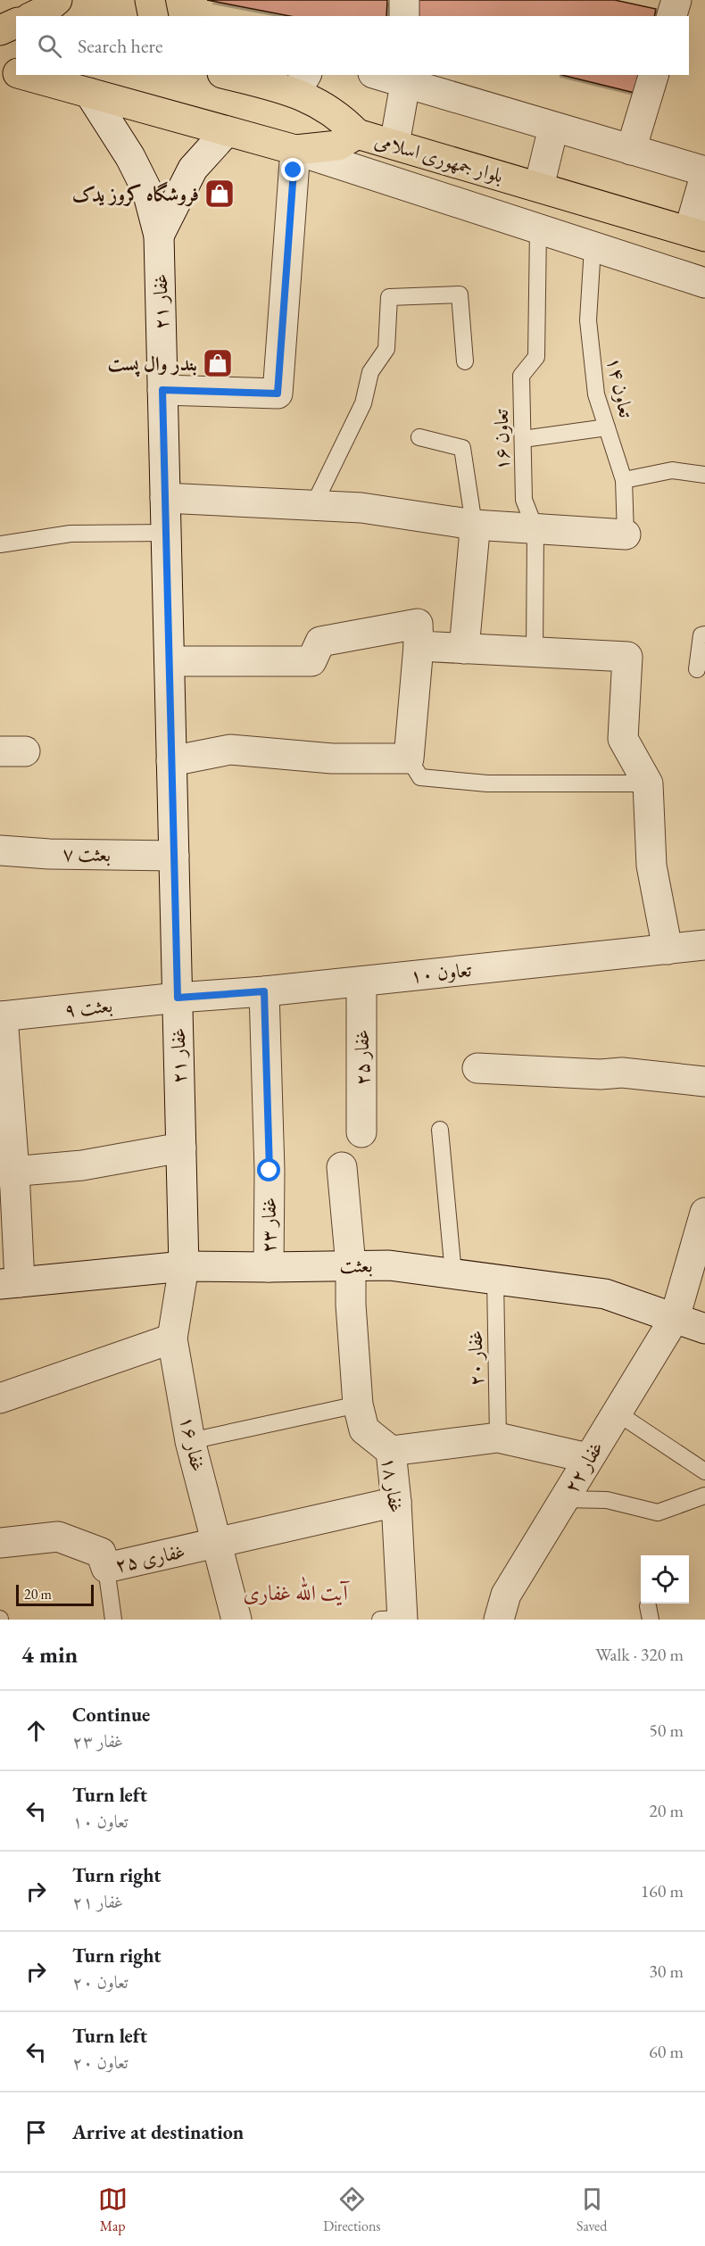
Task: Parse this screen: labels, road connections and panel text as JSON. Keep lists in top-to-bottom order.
{
  "streets": {
    "main road": ["بلوار جمهوری اسلامی"],
    "street": [
      "غفار ۲۱",
      "بعثت ۷",
      "تعاون ۱۰",
      "بعثت ۹",
      "غفار ۲۵",
      "غفار ۲۳",
      "بعثت",
      "غفار ۱۶",
      "غفار ۲۲",
      "غفار ۱۸",
      "غفاری ۲۵"
    ],
    "lane": ["تعاون ۱۴", "تعاون ۱۶", "غفار ۲۰"]
  },
  "crossings": [
    ["بلوار جمهوری اسلامی", "غفار ۲۱"],
    ["غفار ۲۱", "بعثت ۷"],
    ["غفار ۲۱", "تعاون ۱۰"],
    ["غفار ۲۱", "بعثت ۹"],
    ["غفار ۲۱", "بعثت"],
    ["غفار ۲۱", "غفار ۱۶"],
    ["تعاون ۱۰", "بعثت ۹"],
    ["تعاون ۱۰", "غفار ۲۵"],
    ["تعاون ۱۰", "غفار ۲۳"],
    ["غفار ۲۳", "بعثت"],
    ["بعثت", "غفار ۲۰"],
    ["بعثت", "غفار ۱۶"],
    ["بعثت", "غفار ۲۲"],
    ["بعثت", "غفار ۱۸"],
    ["غفار ۱۶", "غفاری ۲۵"],
    ["غفار ۱۸", "غفاری ۲۵"]
  ],
  "districts": ["آیت الله غفاری"],
  "places": {
    "shop": ["فروشگاه کروز یدک", "بندر وال پست"]
  },
  "scale_bar": "20 m",
  "page": {
    "search": "Search here",
    "scale": "20 m",
    "heading": ["4 min", "Walk · 320 m"],
    "list": [
      ["Continue", "غفار ۲۳", "50 m"],
      ["Turn left", "تعاون ۱۰", "20 m"],
      ["Turn right", "غفار ۲۱", "160 m"],
      ["Turn right", "تعاون ۲۰", "30 m"],
      ["Turn left", "تعاون ۲۰", "60 m"],
      "Arrive at destination"
    ],
    "nav": ["Map", "Directions", "Saved"]
  }
}
